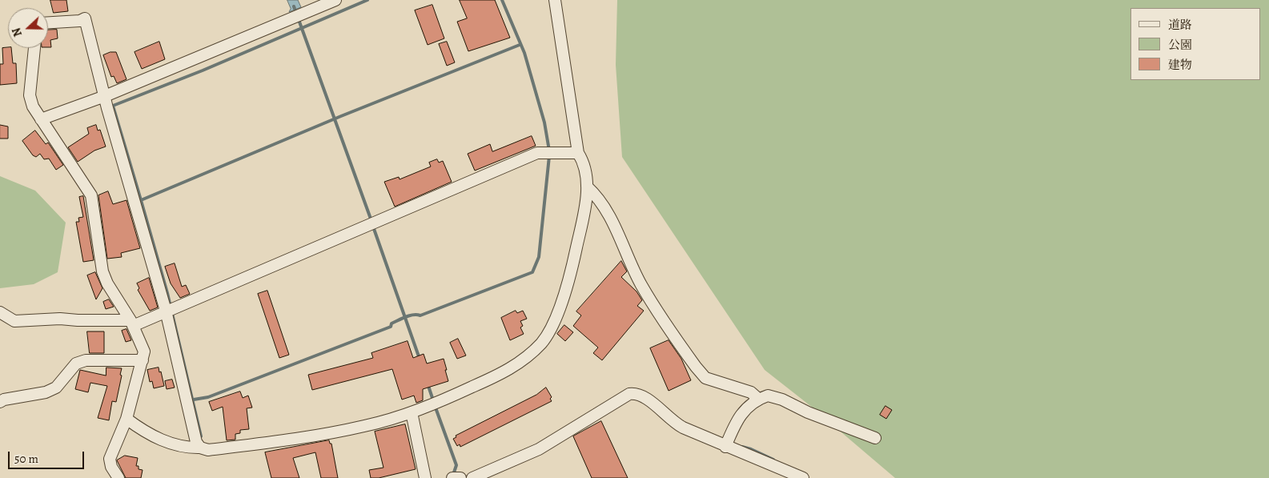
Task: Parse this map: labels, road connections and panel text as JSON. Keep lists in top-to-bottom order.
{
  "legend": ["道路", "公園", "建物"],
  "scale_bar": "50 m",
  "north": "left"
}
